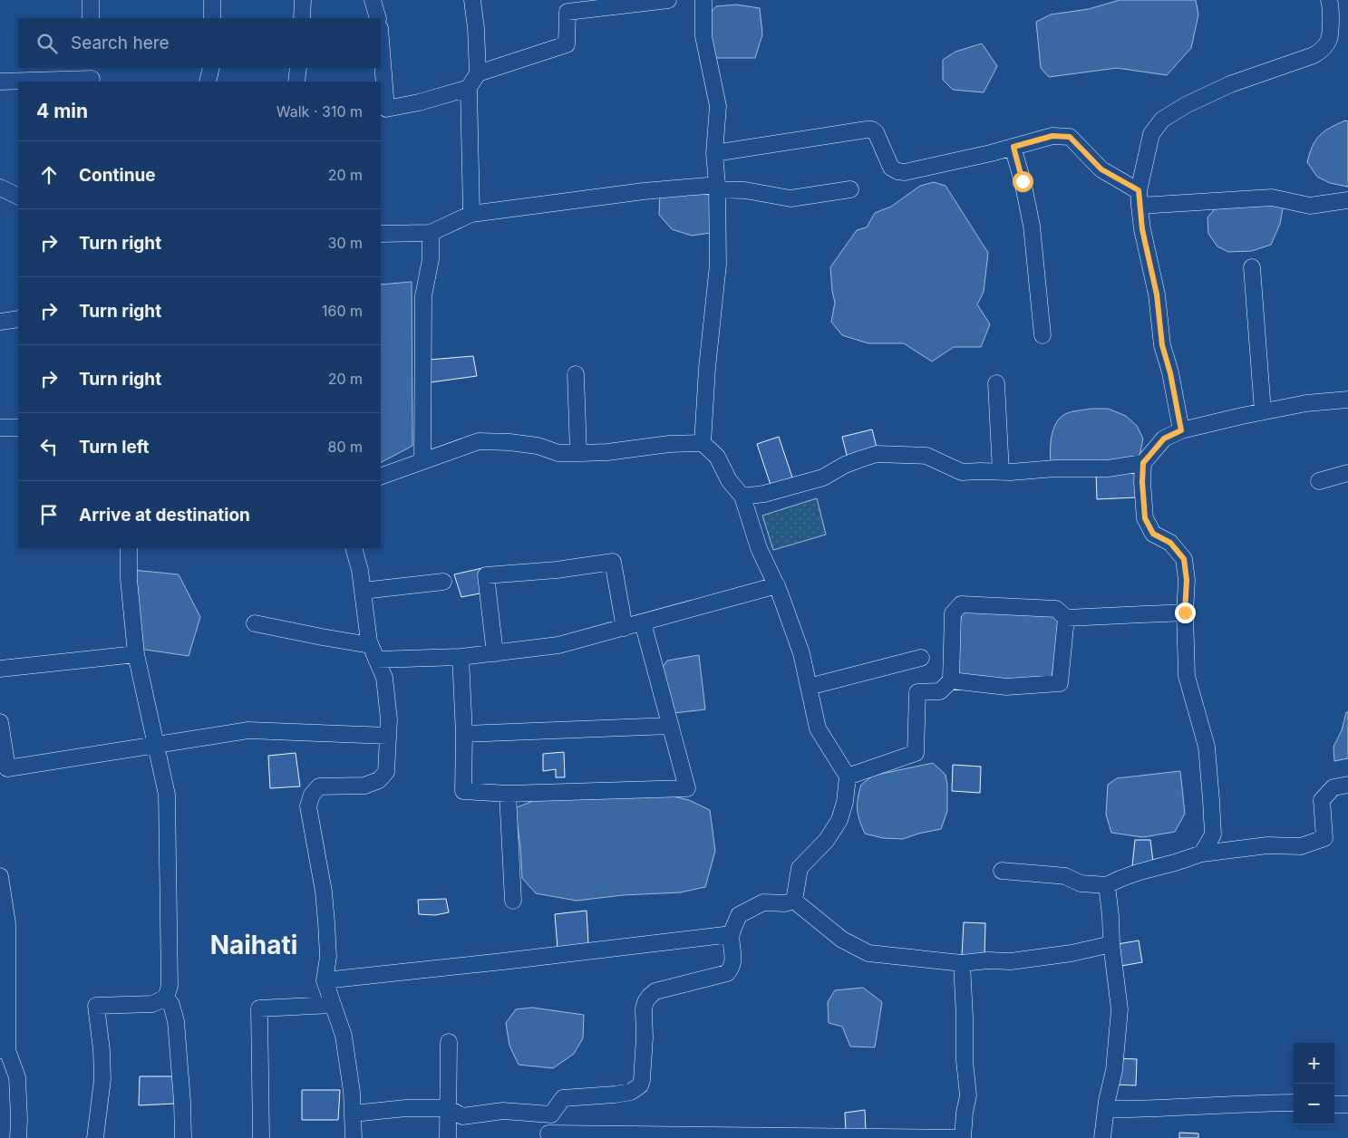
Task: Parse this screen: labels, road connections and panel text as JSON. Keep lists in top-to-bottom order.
{
  "districts": ["Naihati"],
  "page": {
    "search": "Search here",
    "heading": ["4 min", "Walk · 310 m"],
    "list": [
      ["Continue", "20 m"],
      ["Turn right", "30 m"],
      ["Turn right", "160 m"],
      ["Turn right", "20 m"],
      ["Turn left", "80 m"],
      "Arrive at destination"
    ],
    "map_buttons": ["+", "−"]
  }
}
